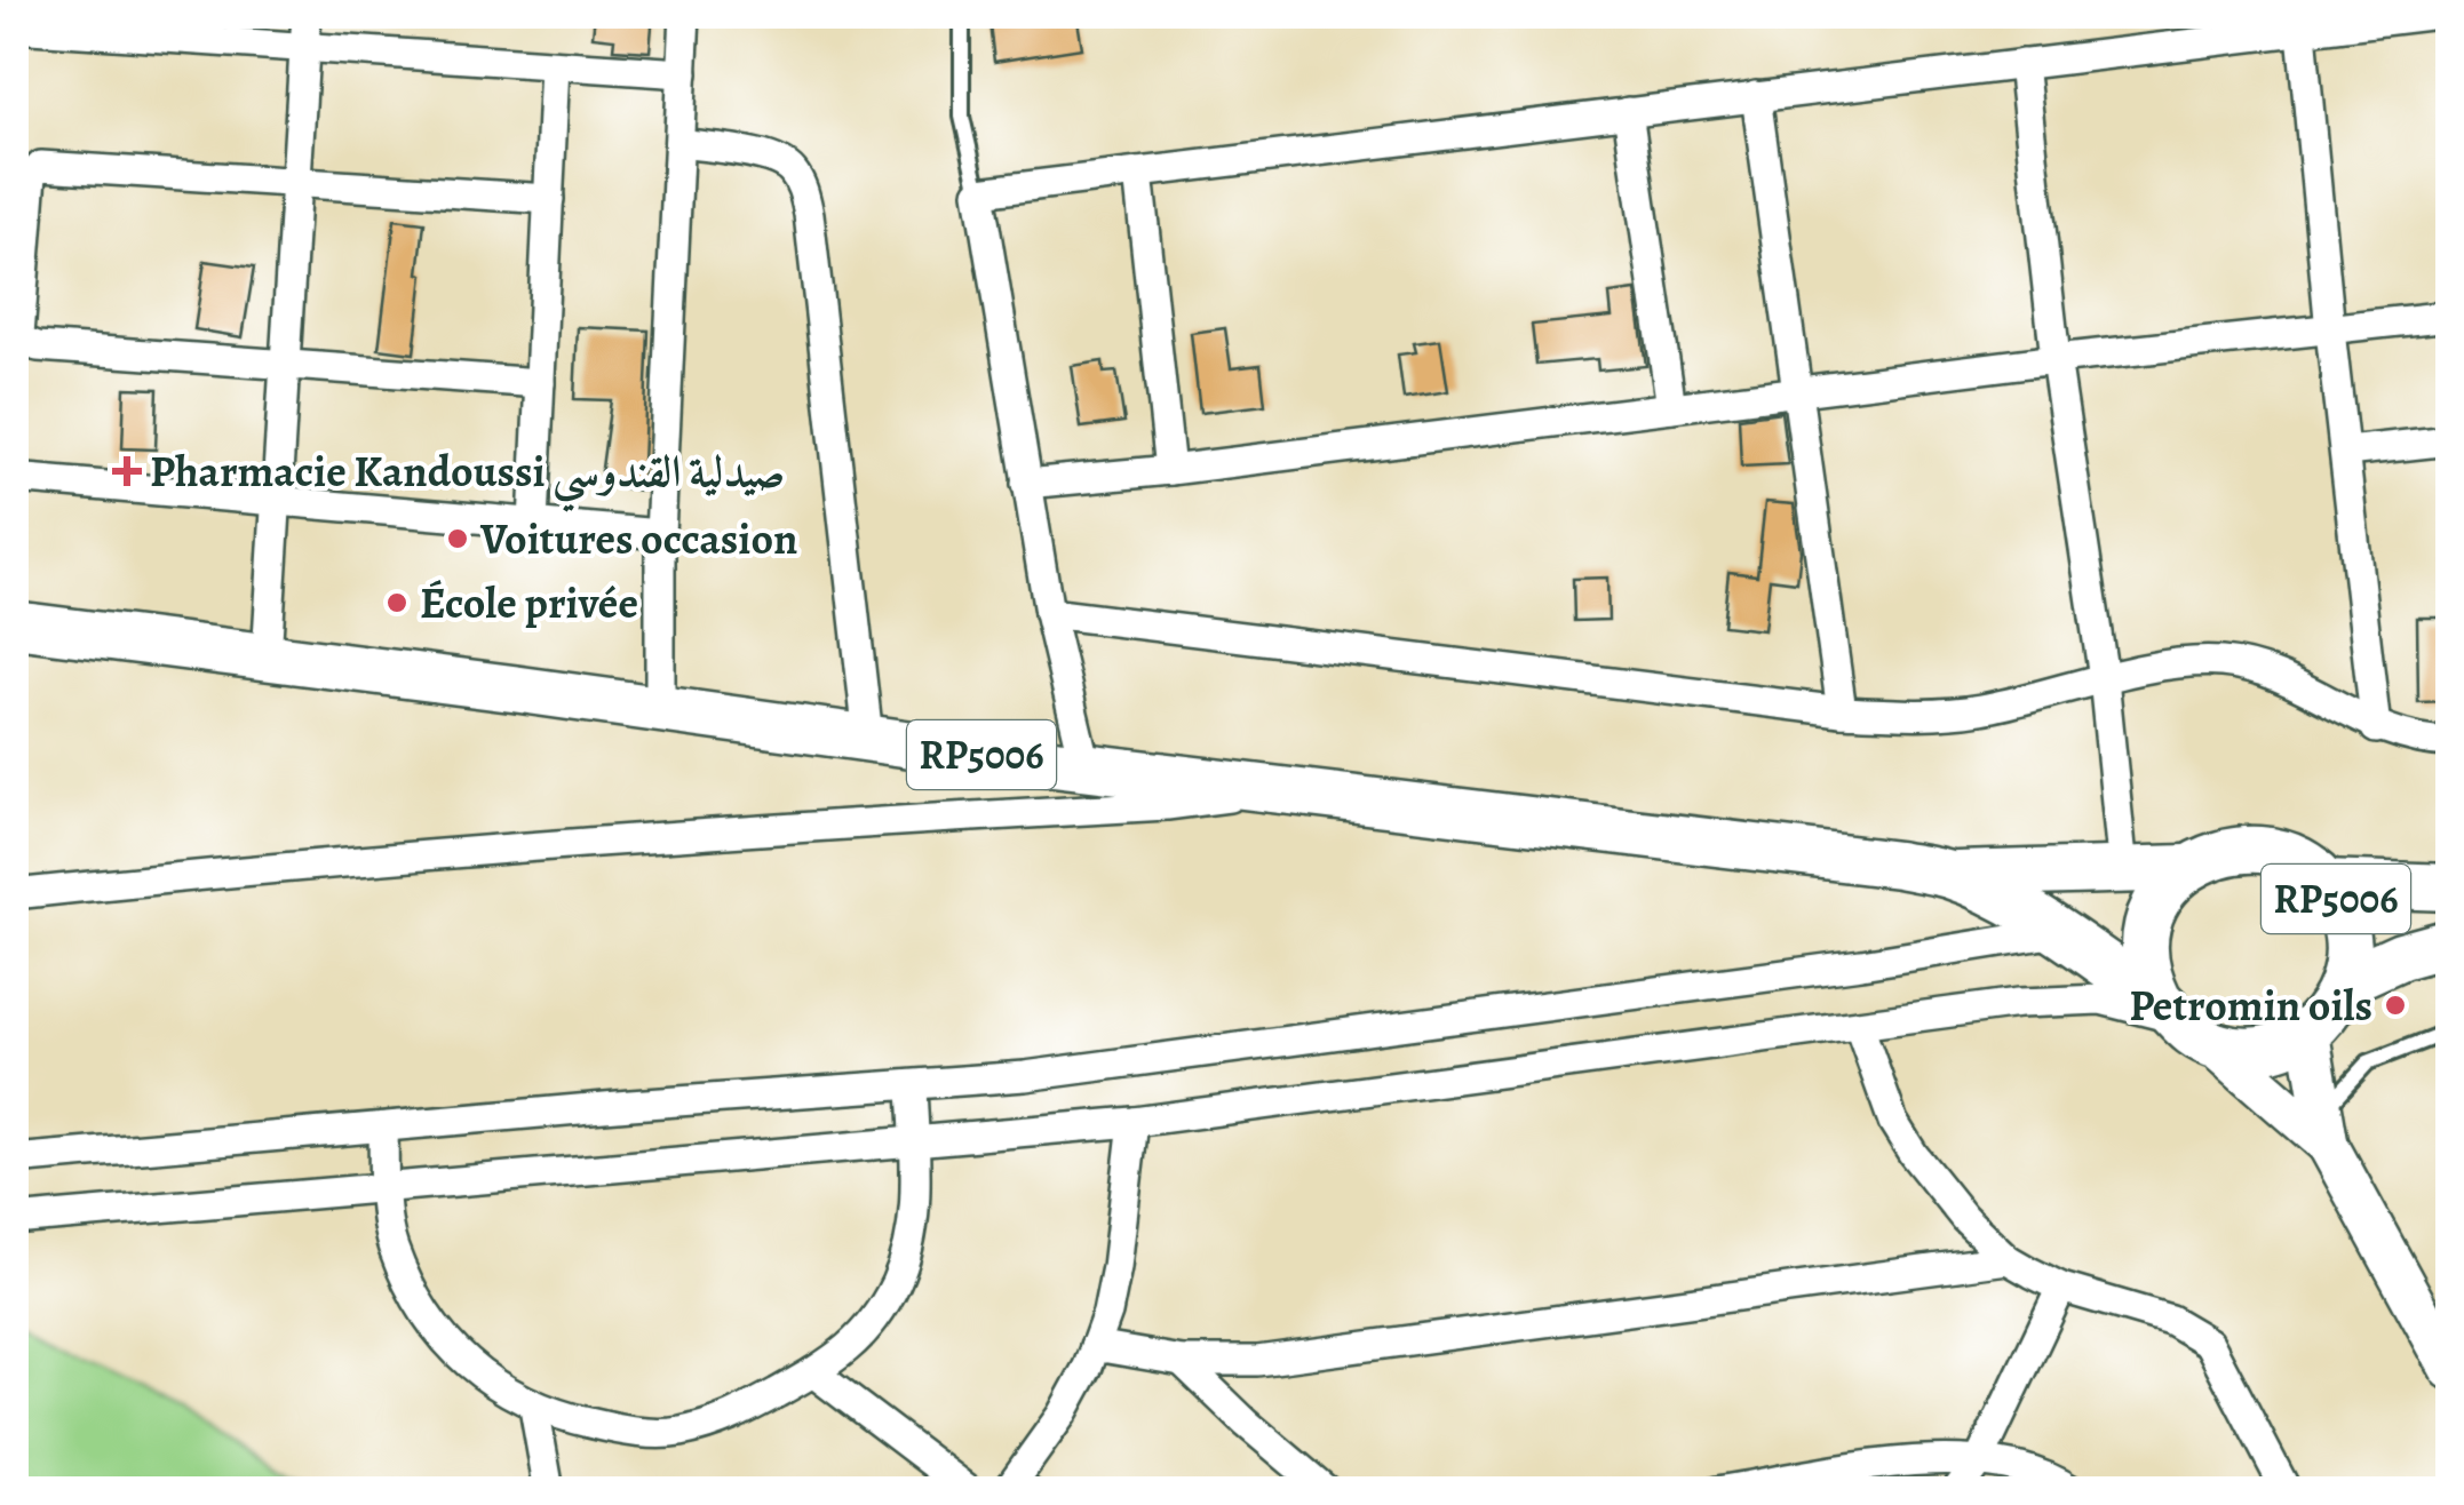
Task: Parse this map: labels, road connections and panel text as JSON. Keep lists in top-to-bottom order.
{
  "streets": {
    "main road": ["RP5006"]
  },
  "places": {
    "health": ["Pharmacie Kandoussi صيدلية القندوسي"],
    "other": ["Voitures occasion", "École privée", "Petromin oils"]
  }
}
